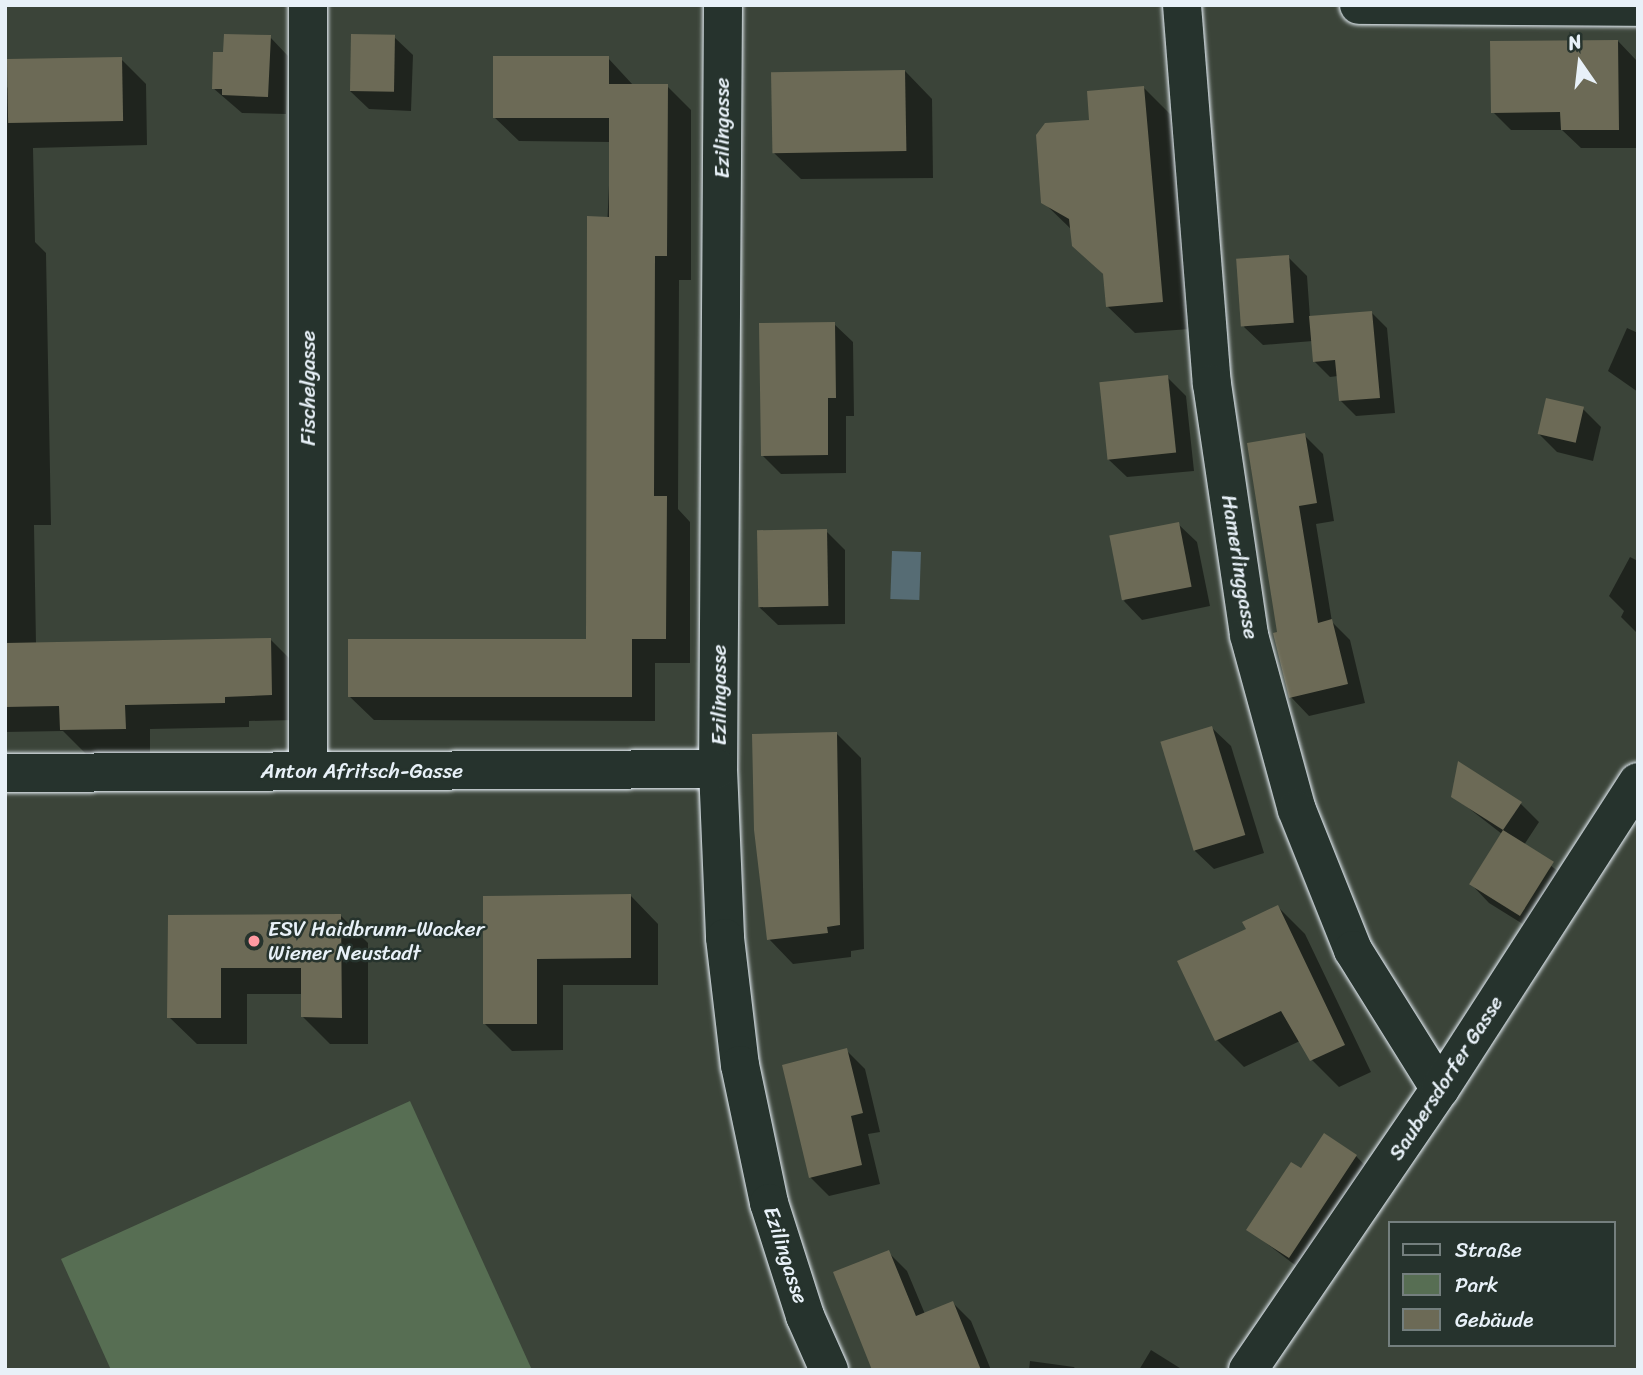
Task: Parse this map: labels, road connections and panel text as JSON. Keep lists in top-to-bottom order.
{
  "streets": {
    "street": [
      "Ezilingasse",
      "Fischelgasse",
      "Hamerlinggasse",
      "Anton Afritsch-Gasse",
      "Saubersdorfer Gasse"
    ]
  },
  "crossings": [
    ["Ezilingasse", "Anton Afritsch-Gasse"],
    ["Fischelgasse", "Anton Afritsch-Gasse"],
    ["Hamerlinggasse", "Saubersdorfer Gasse"]
  ],
  "places": ["ESV Haidbrunn-Wacker Wiener Neustadt"],
  "legend": ["Straße", "Park", "Gebäude"],
  "north": "top"
}
